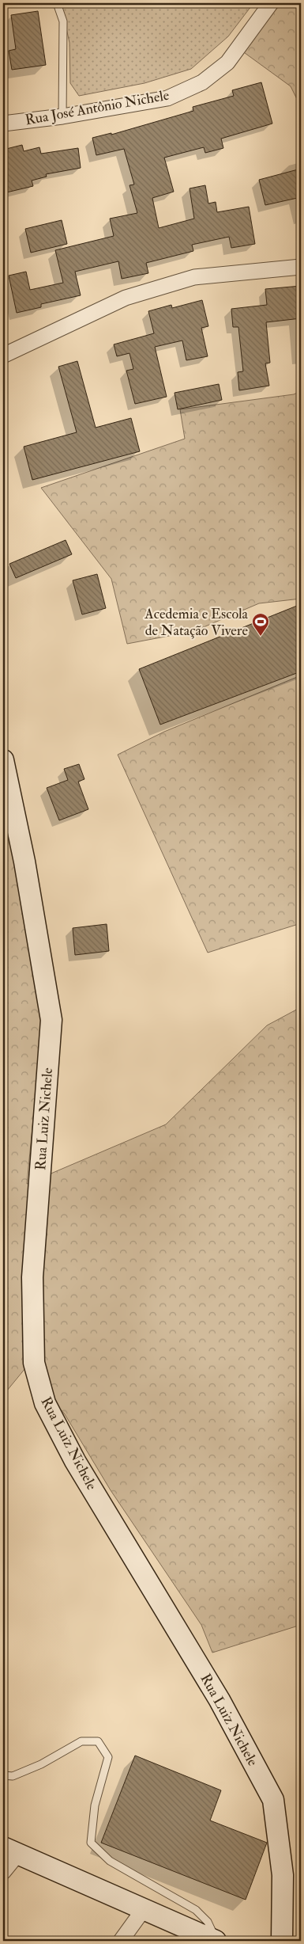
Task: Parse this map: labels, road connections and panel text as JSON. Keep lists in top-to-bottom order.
{
  "streets": {
    "street": ["Rua José Antônio Nichele", "Rua Luiz Nichele"]
  },
  "places": {
    "sports": ["Acedemia e Escola de Natação Vivere"]
  }
}
